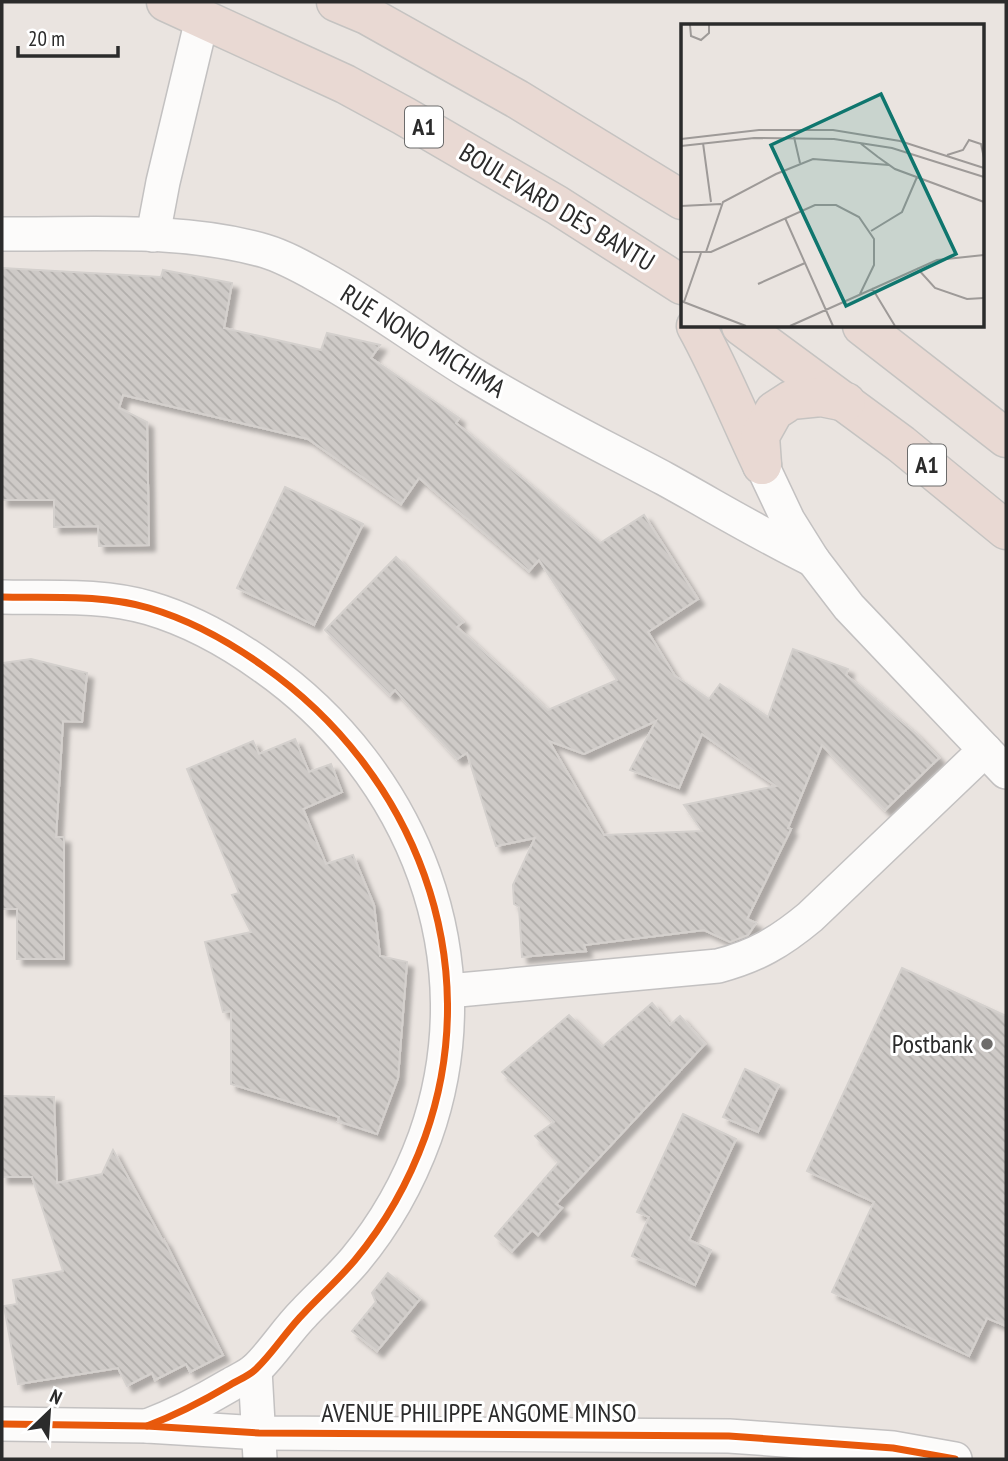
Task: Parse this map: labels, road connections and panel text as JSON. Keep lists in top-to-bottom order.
{
  "streets": {
    "highway": ["A1", "BOULEVARD DES BANTU"],
    "street": ["RUE NONO MICHIMA", "AVENUE PHILIPPE ANGOME MINSO"]
  },
  "places": ["Postbank"],
  "scale_bar": "20 m",
  "north": "top right"
}
